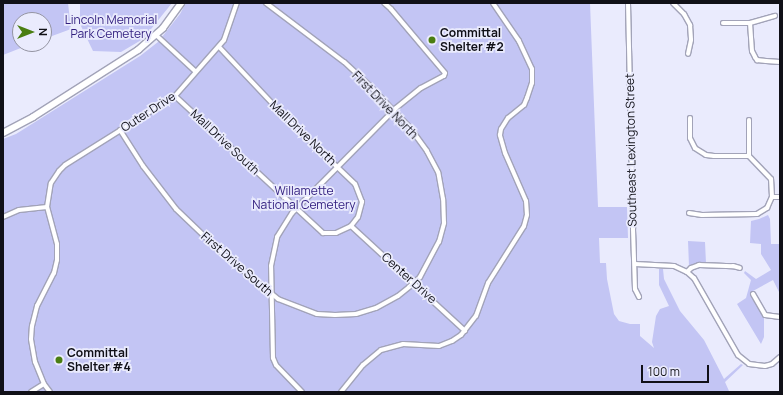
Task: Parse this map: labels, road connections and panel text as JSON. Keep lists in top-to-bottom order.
{
  "streets": {
    "street": [
      "First Drive North",
      "Outer Drive",
      "Mall Drive North",
      "Mall Drive South",
      "Southeast Lexington Street",
      "First Drive South",
      "Center Drive"
    ]
  },
  "crossings": [
    ["First Drive North", "First Drive South"],
    ["First Drive North", "Center Drive"],
    ["Outer Drive", "Mall Drive North"],
    ["Outer Drive", "Mall Drive South"],
    ["Outer Drive", "First Drive South"],
    ["Mall Drive North", "Mall Drive South"],
    ["Mall Drive North", "Center Drive"],
    ["Mall Drive South", "Center Drive"],
    ["First Drive South", "Center Drive"]
  ],
  "parks": ["Lincoln Memorial Park Cemetery", "Willamette National Cemetery"],
  "places": ["Committal Shelter #2", "Committal Shelter #4"],
  "scale_bar": "100 m",
  "north": "right"
}
